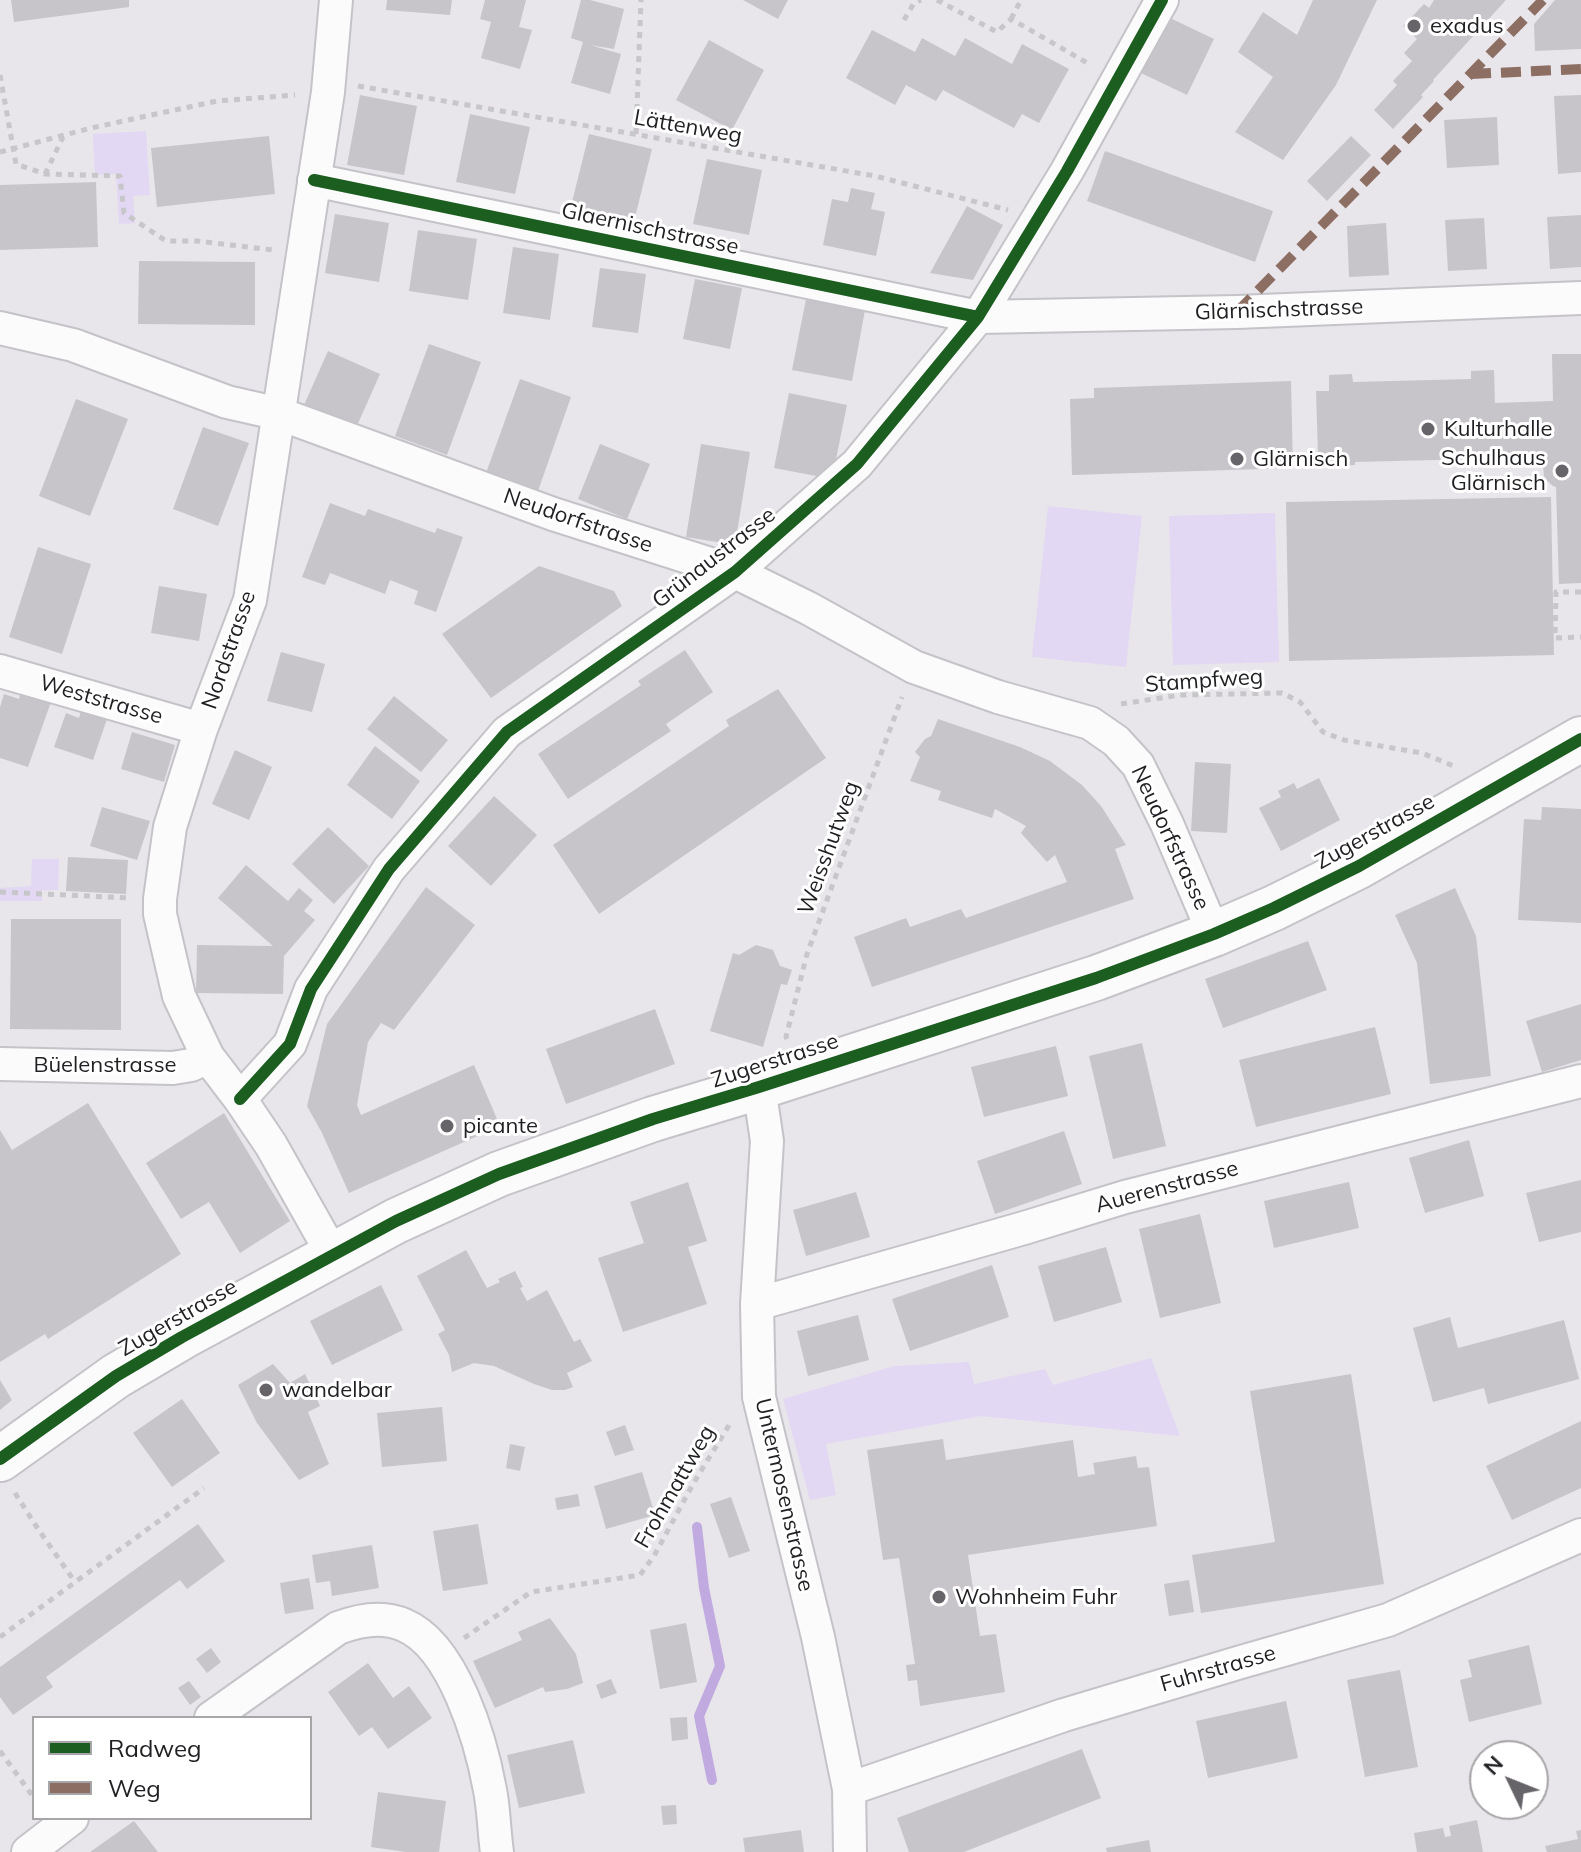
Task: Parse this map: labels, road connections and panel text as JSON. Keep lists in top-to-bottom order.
{
  "streets": {
    "main road": ["Zugerstrasse"],
    "street": [
      "Glaernischstrasse",
      "Glärnischstrasse",
      "Neudorfstrasse",
      "Grünaustrasse",
      "Nordstrasse",
      "Weststrasse",
      "Büelenstrasse",
      "Auerenstrasse",
      "Untermosenstrasse",
      "Fuhrstrasse"
    ],
    "path": [
      "Lättenweg",
      "Stampfweg",
      "Weisshutweg",
      "Frohmattweg"
    ]
  },
  "crossings": [
    ["Lättenweg", "Grünaustrasse"],
    ["Lättenweg", "Nordstrasse"],
    ["Glaernischstrasse", "Glärnischstrasse"],
    ["Glaernischstrasse", "Grünaustrasse"],
    ["Glaernischstrasse", "Nordstrasse"],
    ["Glärnischstrasse", "Grünaustrasse"],
    ["Neudorfstrasse", "Grünaustrasse"],
    ["Neudorfstrasse", "Nordstrasse"],
    ["Neudorfstrasse", "Stampfweg"],
    ["Neudorfstrasse", "Zugerstrasse"],
    ["Neudorfstrasse", "Weisshutweg"],
    ["Grünaustrasse", "Nordstrasse"],
    ["Nordstrasse", "Weststrasse"],
    ["Nordstrasse", "Zugerstrasse"],
    ["Nordstrasse", "Büelenstrasse"],
    ["Stampfweg", "Zugerstrasse"],
    ["Zugerstrasse", "Untermosenstrasse"],
    ["Auerenstrasse", "Untermosenstrasse"],
    ["Frohmattweg", "Untermosenstrasse"],
    ["Untermosenstrasse", "Fuhrstrasse"]
  ],
  "places": [
    "exadus",
    "Kulturhalle",
    "Glärnisch",
    "Schulhaus Glärnisch",
    "picante",
    "wandelbar",
    "Wohnheim Fuhr"
  ],
  "legend": ["Radweg", "Weg"],
  "north": "top left"
}
